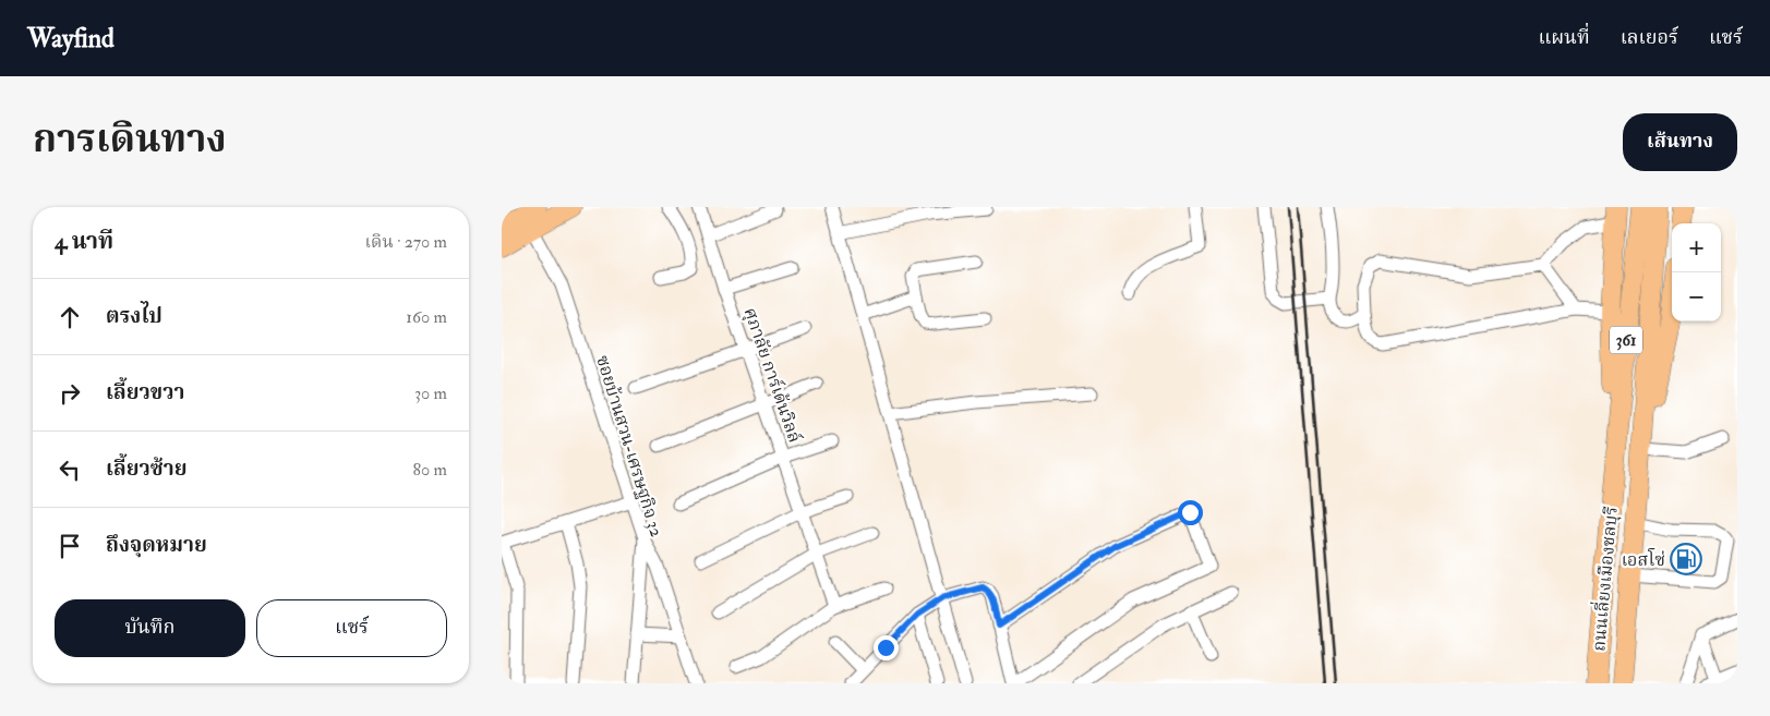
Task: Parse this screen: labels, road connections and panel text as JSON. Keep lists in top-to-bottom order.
{
  "streets": {
    "highway": ["361", "ถนนเลี่ยงเมืองชลบุรี"],
    "street": ["ศุภาลัย การ์เด้นวิลล์", "ซอยบ้านสวน-เศรษฐกิจ 32"]
  },
  "places": {
    "fuel station": ["เอสโซ่"]
  },
  "page": {
    "header": "Wayfind",
    "nav": ["แผนที่", "เลเยอร์", "แชร์"],
    "title": "การเดินทาง",
    "buttons": [
      "เส้นทาง",
      ["บันทึก", "แชร์"]
    ],
    "heading": ["4 นาที", "เดิน · 270 m"],
    "map_buttons": ["+", "−"],
    "list": [
      ["ตรงไป", "160 m"],
      ["เลี้ยวขวา", "30 m"],
      ["เลี้ยวซ้าย", "80 m"],
      "ถึงจุดหมาย"
    ]
  }
}
